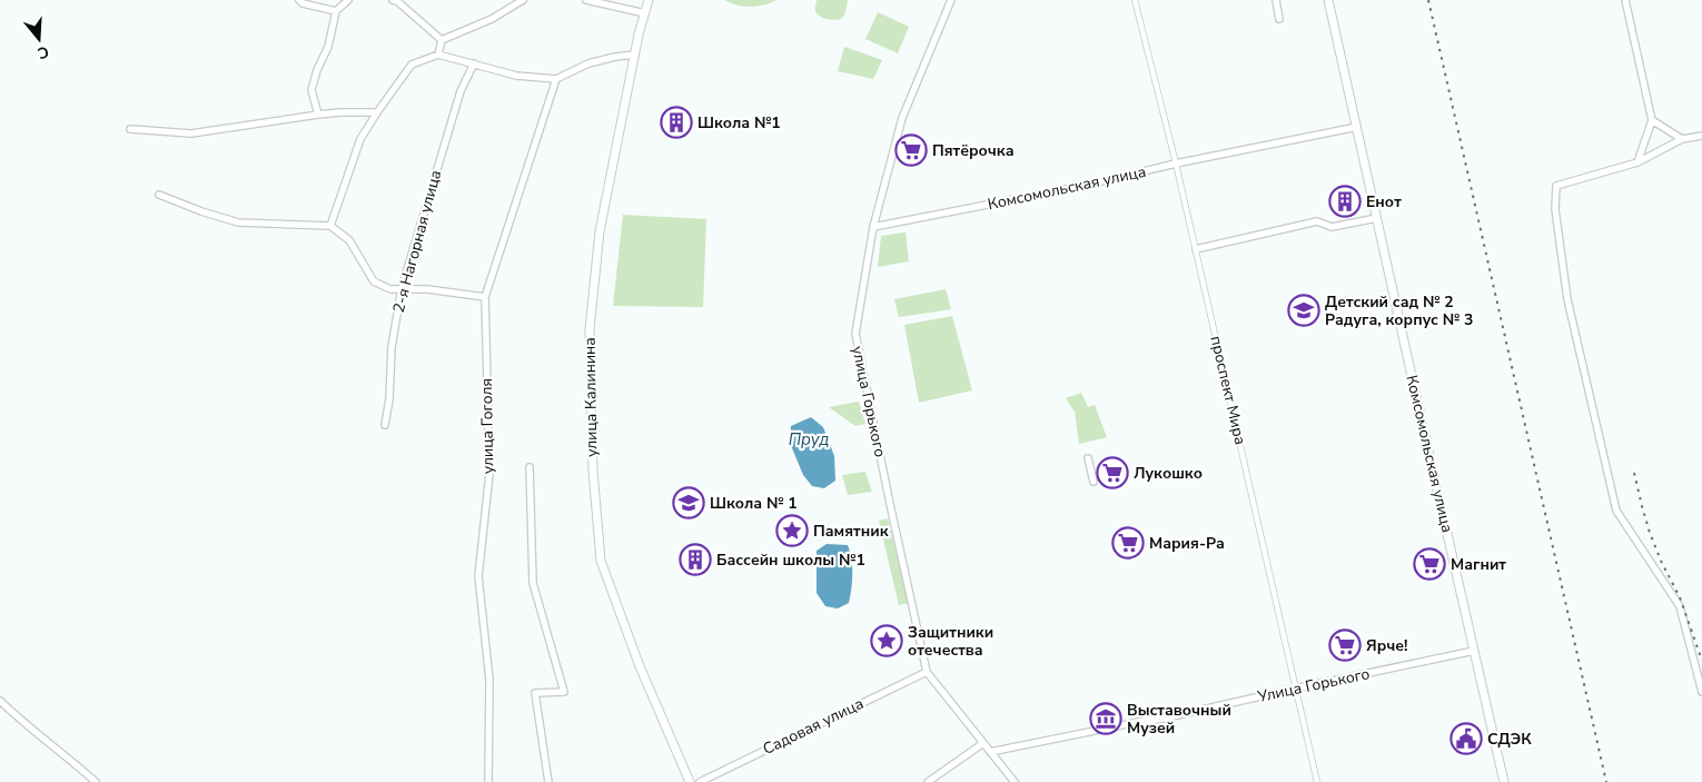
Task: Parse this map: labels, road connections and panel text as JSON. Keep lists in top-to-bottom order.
{
  "streets": {
    "street": [
      "Комсомольская улица",
      "2-я Нагорная улица",
      "проспект Мира",
      "улица Калинина",
      "улица Горького",
      "улица Гоголя",
      "Улица Горького",
      "Садовая улица"
    ]
  },
  "crossings": [
    ["Комсомольская улица", "проспект Мира"],
    ["Комсомольская улица", "улица Горького"],
    ["Комсомольская улица", "Улица Горького"],
    ["проспект Мира", "Улица Горького"],
    ["улица Горького", "Улица Горького"],
    ["улица Горького", "Садовая улица"]
  ],
  "water": ["Пруд"],
  "places": {
    "building": ["Школа №1", "Енот", "Бассейн школы №1"],
    "supermarket": [
      "Пятёрочка",
      "Лукошко",
      "Мария-Ра",
      "Магнит",
      "Ярче!"
    ],
    "school or university": ["Детский сад № 2 Радуга, корпус № 3", "Школа № 1"],
    "place": ["Памятник", "Защитники отечества"],
    "museum": ["Выставочный Музей"],
    "public building": ["СДЭК"]
  },
  "north": "bottom"
}
